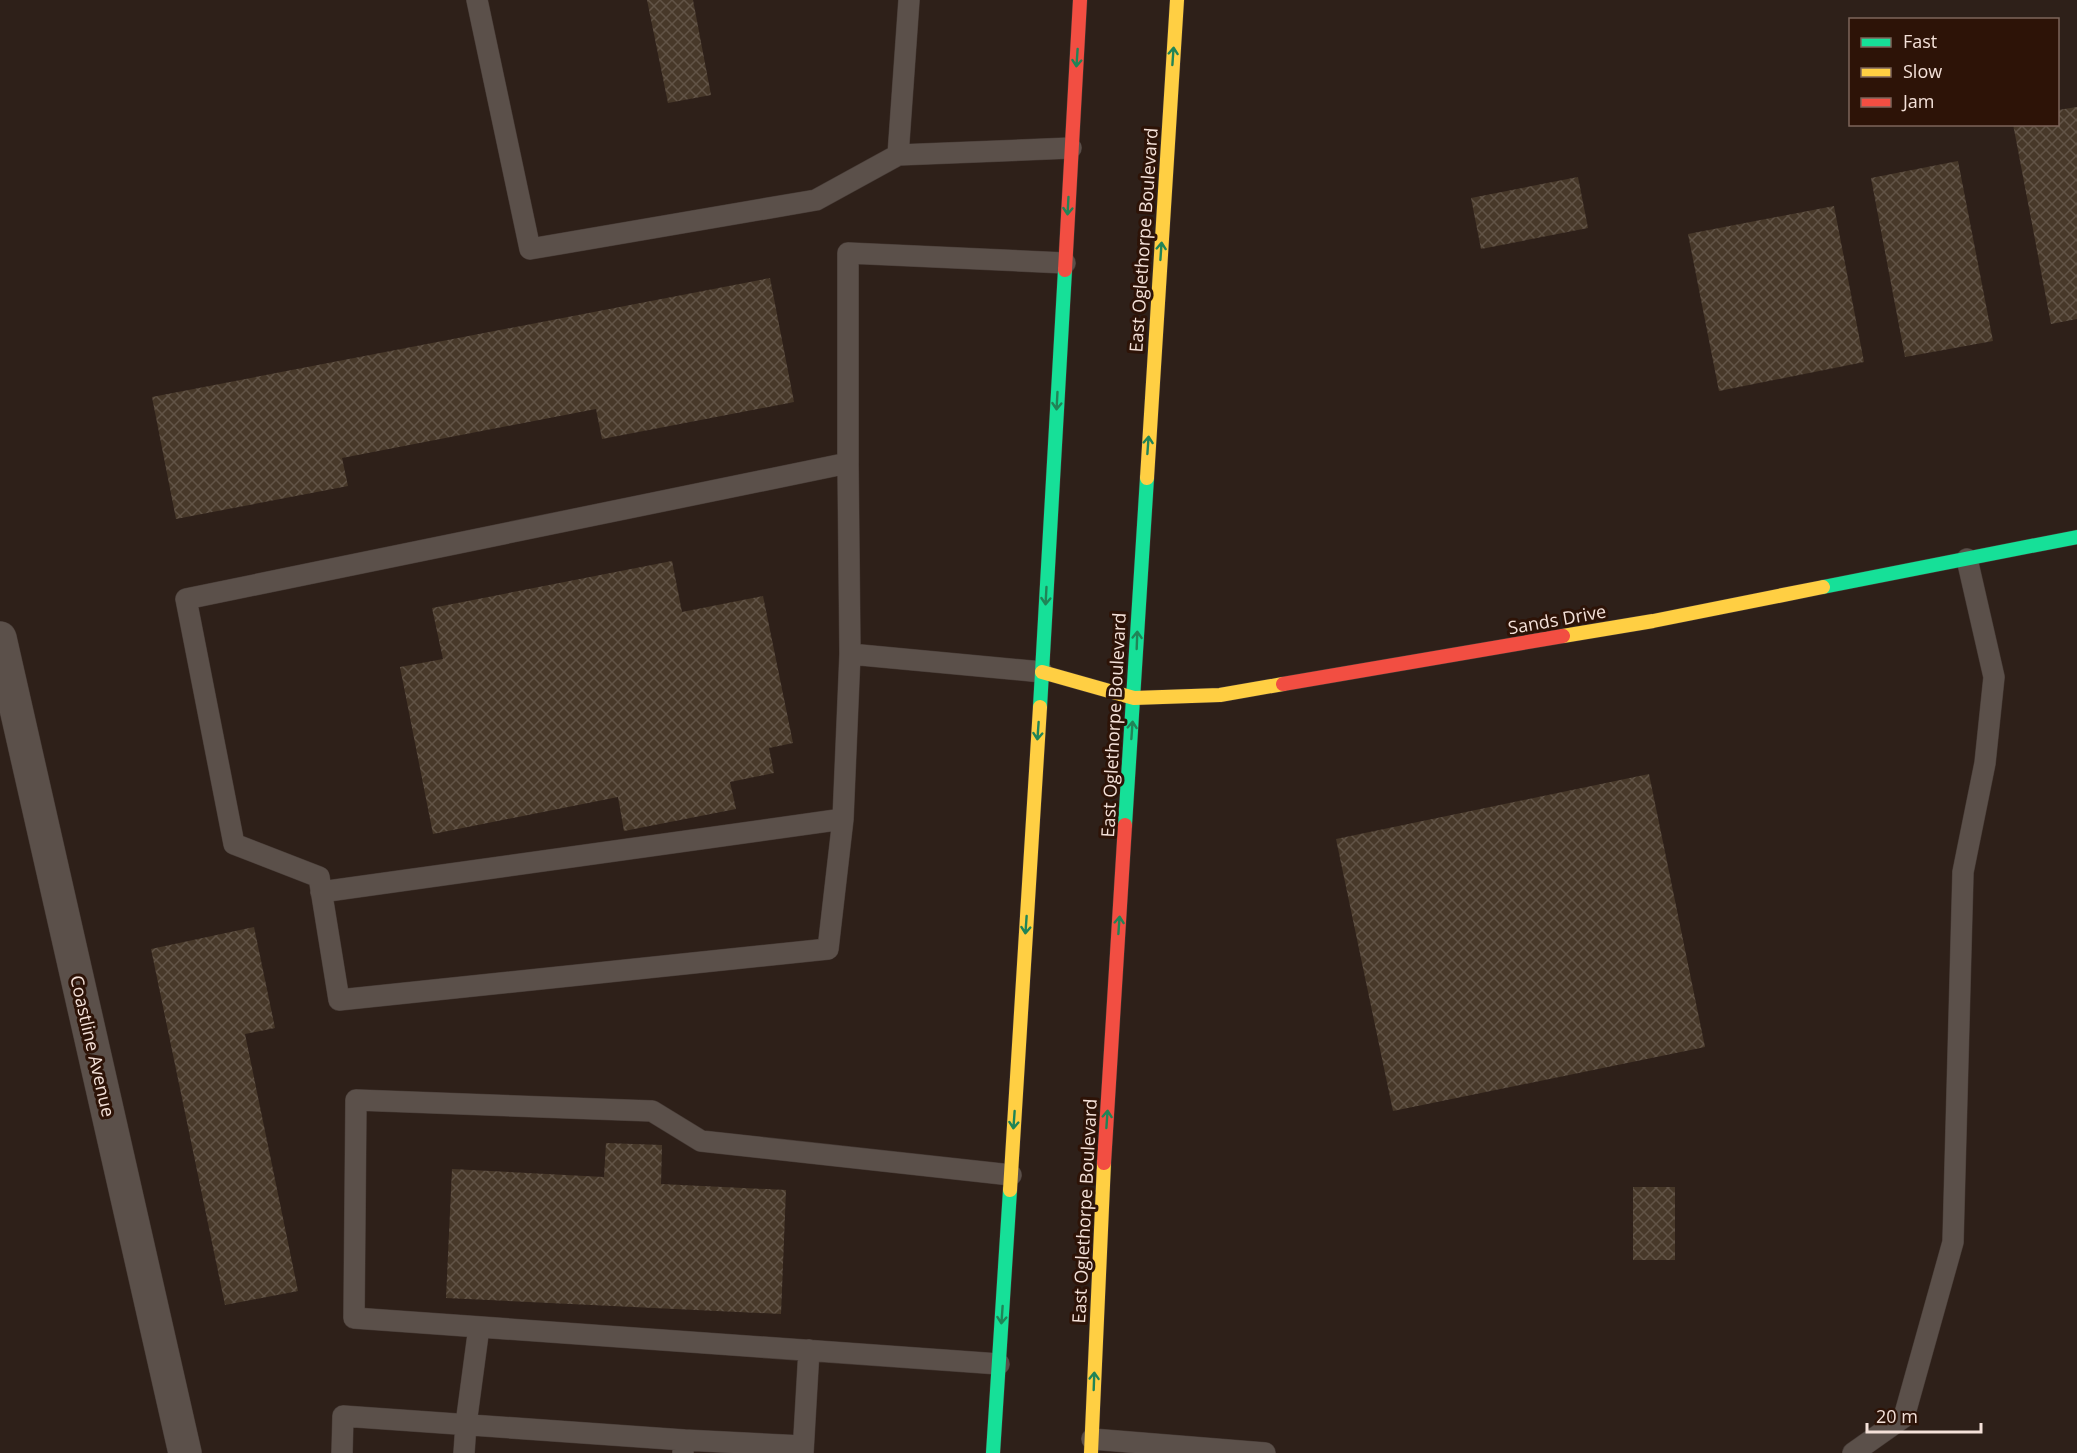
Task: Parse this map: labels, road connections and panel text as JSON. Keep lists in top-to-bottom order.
{
  "streets": {
    "main road": ["East Oglethorpe Boulevard", "Sands Drive"],
    "street": ["Coastline Avenue"]
  },
  "crossings": [
    ["East Oglethorpe Boulevard", "Sands Drive"]
  ],
  "legend": ["Fast", "Slow", "Jam"],
  "scale_bar": "20 m"
}
